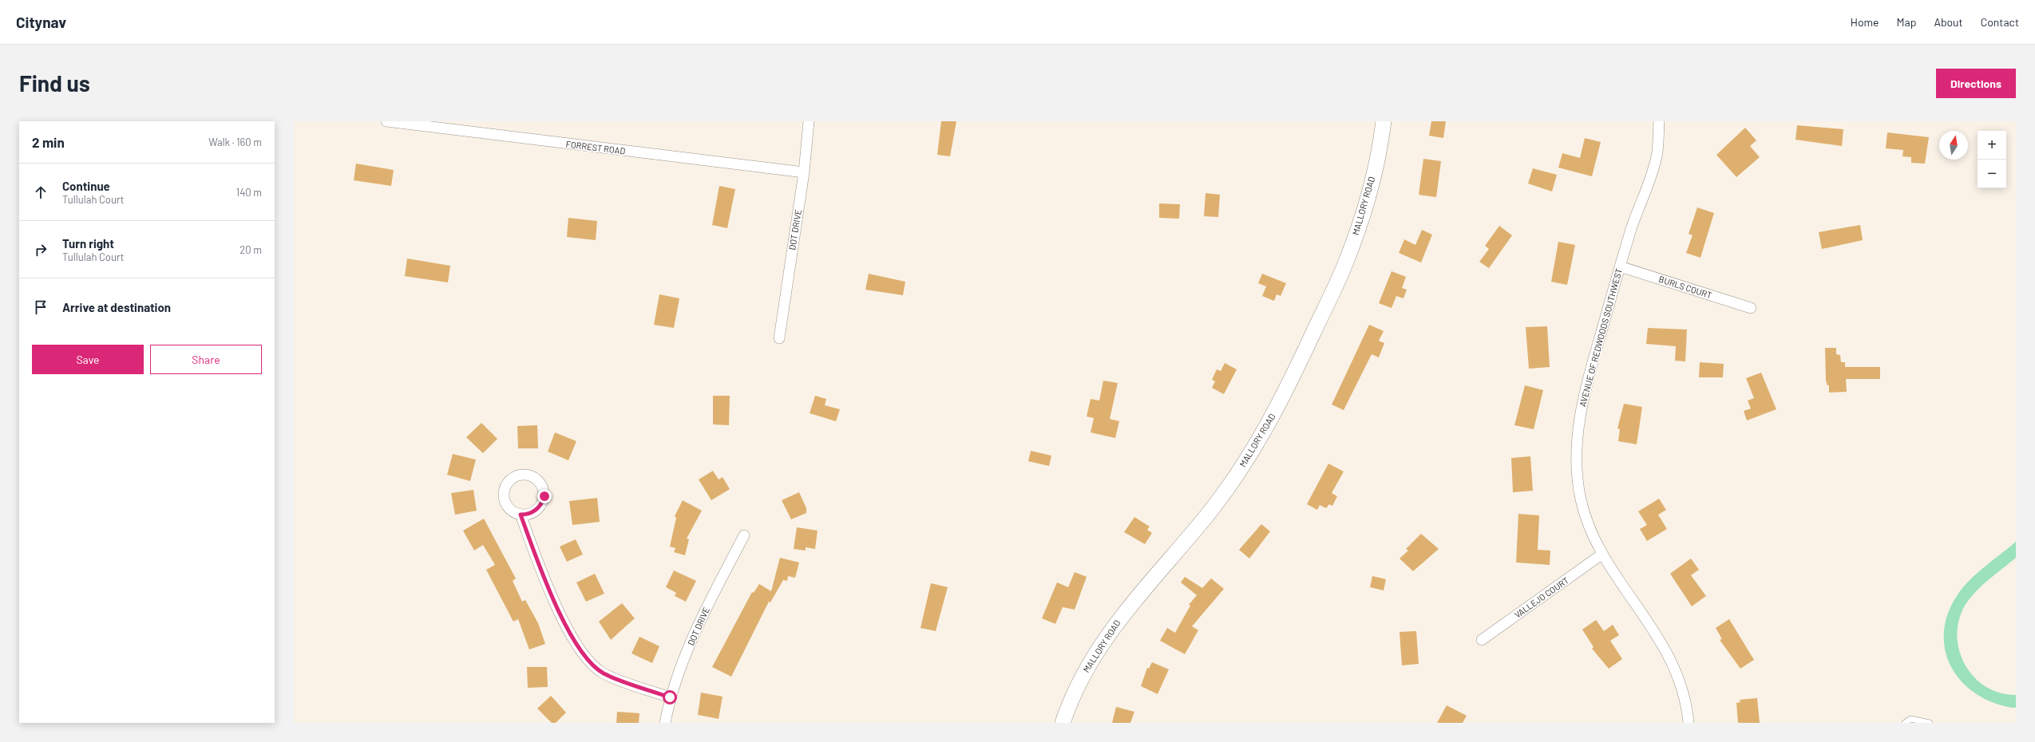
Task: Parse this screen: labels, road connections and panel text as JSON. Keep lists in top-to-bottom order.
{
  "streets": {
    "street": [
      "FORREST ROAD",
      "MALLORY ROAD",
      "DOT DRIVE",
      "BURLS COURT",
      "AVENUE OF REDWOODS SOUTHWEST",
      "VALLEJO COURT"
    ]
  },
  "crossings": [
    ["FORREST ROAD", "DOT DRIVE"],
    ["BURLS COURT", "AVENUE OF REDWOODS SOUTHWEST"],
    ["AVENUE OF REDWOODS SOUTHWEST", "VALLEJO COURT"]
  ],
  "north": "top",
  "page": {
    "header": "Citynav",
    "nav": [
      "Home",
      "Map",
      "About",
      "Contact"
    ],
    "buttons": [
      "Directions",
      ["Save", "Share"]
    ],
    "title": "Find us",
    "heading": ["2 min", "Walk · 160 m"],
    "map_buttons": ["+", "−"],
    "list": [
      ["Continue", "Tullulah Court", "140 m"],
      ["Turn right", "Tullulah Court", "20 m"],
      "Arrive at destination"
    ]
  }
}
